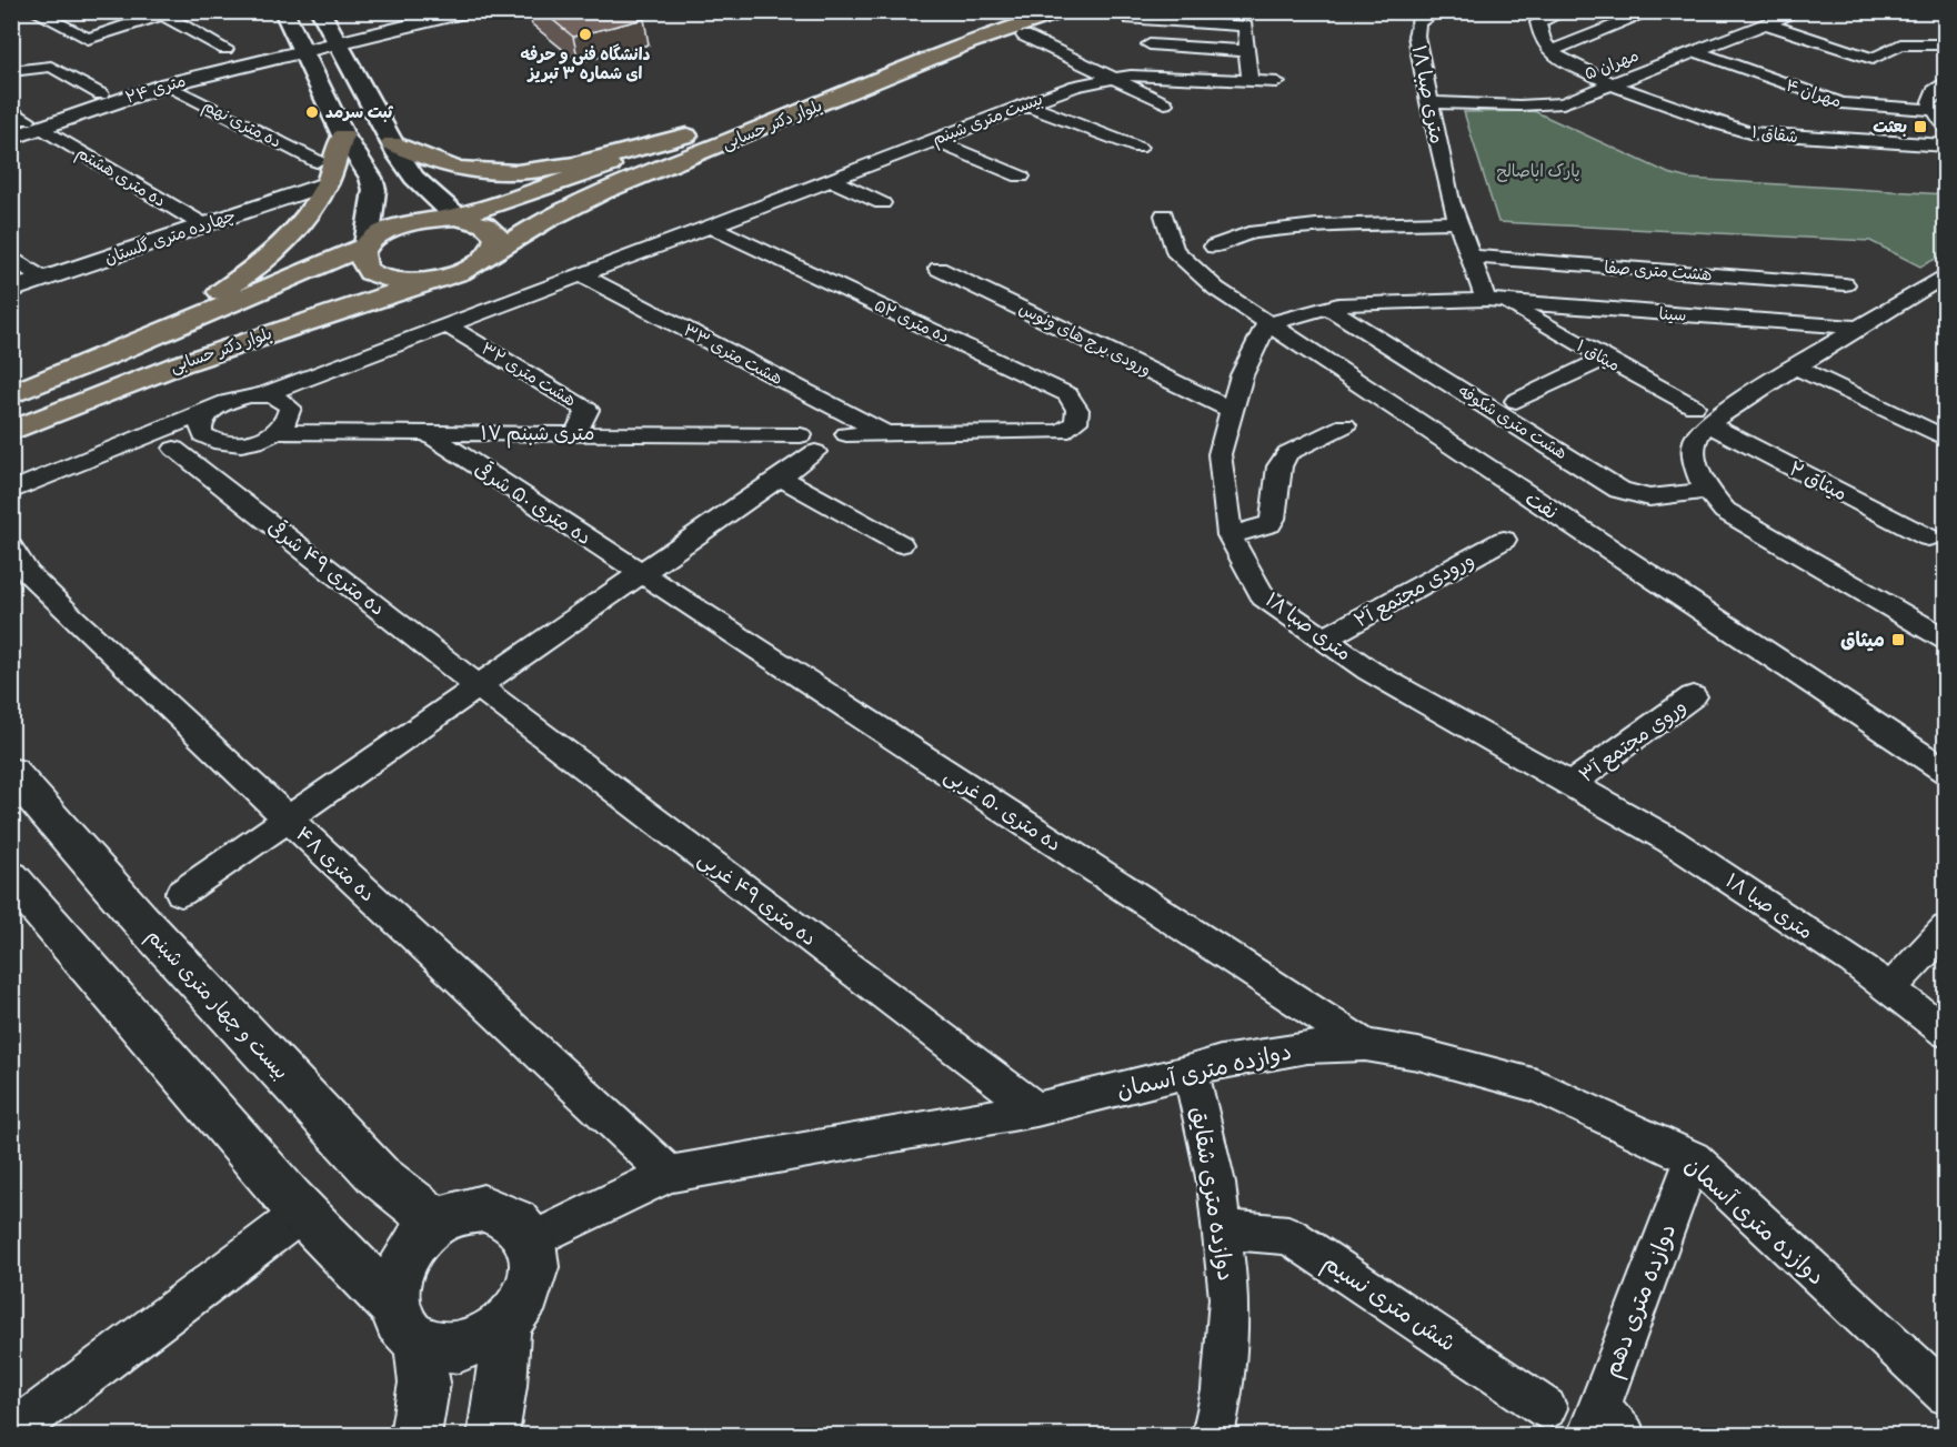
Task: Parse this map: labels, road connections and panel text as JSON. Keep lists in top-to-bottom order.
{
  "streets": {
    "main road": ["بلوار دکتر حسابی"],
    "street": [
      "مهران ۵",
      "۲۴ متری",
      "مهران ۴",
      "متری صبا ۱۸",
      "بیست متری شبنم",
      "ده متری نهم",
      "شقاق ۱",
      "ده متری هشتم",
      "چهارده متری گلستان",
      "هشت متری صفا",
      "سینا",
      "ده متری ۵۲",
      "ورودی یرج های ونوس",
      "هشت متری ۳۳",
      "میثاق ۱",
      "هشت متری ۳۲",
      "هشت متری شکوفه",
      "۱۷ متری شبنم",
      "میثاق ۲",
      "ده متری ۵۰ شرقی",
      "نفت",
      "ده متری ۴۹ شرقی",
      "ورودی مجتمع آ۲",
      "وروی مجتمع آ۳",
      "ده متری ۵۰ غربی",
      "ده متری ۴۸",
      "ده متری ۴۹ غربی",
      "بیست و چهار متری شبنم",
      "دوازده متری آسمان",
      "دوازده متری شقایق",
      "دوازده متری دهم",
      "شش متری نسیم"
    ]
  },
  "crossings": [
    ["مهران ۵", "مهران ۴"],
    ["مهران ۵", "متری صبا ۱۸"],
    ["مهران ۵", "شقاق ۱"],
    ["۲۴ متری", "ده متری نهم"],
    ["۲۴ متری", "ده متری هشتم"],
    ["متری صبا ۱۸", "هشت متری صفا"],
    ["متری صبا ۱۸", "سینا"],
    ["متری صبا ۱۸", "ورودی یرج های ونوس"],
    ["متری صبا ۱۸", "میثاق ۱"],
    ["متری صبا ۱۸", "نفت"],
    ["متری صبا ۱۸", "ورودی مجتمع آ۲"],
    ["متری صبا ۱۸", "وروی مجتمع آ۳"],
    ["بیست متری شبنم", "ده متری ۵۲"],
    ["بیست متری شبنم", "هشت متری ۳۳"],
    ["بیست متری شبنم", "هشت متری ۳۲"],
    ["ده متری نهم", "چهارده متری گلستان"],
    ["ده متری هشتم", "چهارده متری گلستان"],
    ["سینا", "میثاق ۱"],
    ["ده متری ۵۲", "هشت متری ۳۳"],
    ["میثاق ۱", "میثاق ۲"],
    ["هشت متری ۳۲", "۱۷ متری شبنم"],
    ["۱۷ متری شبنم", "ده متری ۵۰ شرقی"],
    ["ده متری ۵۰ شرقی", "ده متری ۵۰ غربی"],
    ["ده متری ۴۹ شرقی", "ده متری ۴۹ غربی"],
    ["ده متری ۵۰ غربی", "دوازده متری آسمان"],
    ["ده متری ۴۸", "دوازده متری آسمان"],
    ["ده متری ۴۹ غربی", "دوازده متری آسمان"],
    ["بیست و چهار متری شبنم", "دوازده متری آسمان"],
    ["دوازده متری آسمان", "دوازده متری شقایق"],
    ["دوازده متری آسمان", "دوازده متری دهم"],
    ["دوازده متری شقایق", "شش متری نسیم"]
  ],
  "parks": ["پارک اباصالح"],
  "places": {
    "other": ["دانشگاه فنی و حرفه ای شماره ۳ تبریز", "ثبت سرمد"],
    "transit": ["بعثت", "میثاق"]
  }
}
